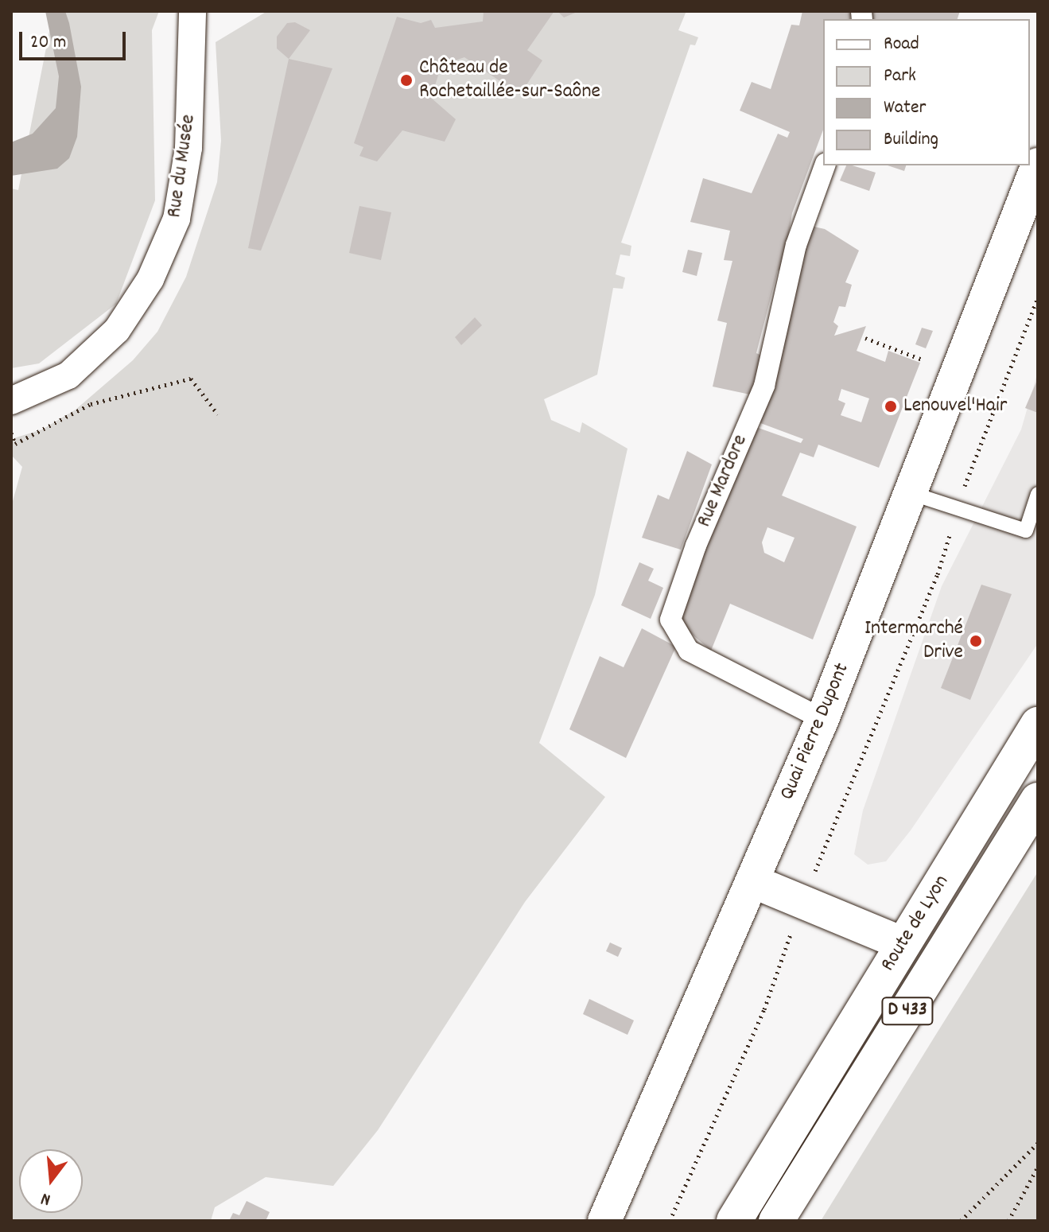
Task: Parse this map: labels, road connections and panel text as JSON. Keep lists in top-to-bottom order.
{
  "streets": {
    "main road": ["Route de Lyon", "D 433"],
    "street": ["Rue du Musée", "Rue Mardore", "Quai Pierre Dupont"]
  },
  "crossings": [
    ["Rue Mardore", "Quai Pierre Dupont"]
  ],
  "places": ["Château de Rochetaillée-sur-Saône", "Lenouvel'Hair", "Intermarché Drive"],
  "legend": [
    "Road",
    "Park",
    "Water",
    "Building"
  ],
  "scale_bar": "20 m",
  "north": "bottom"
}
